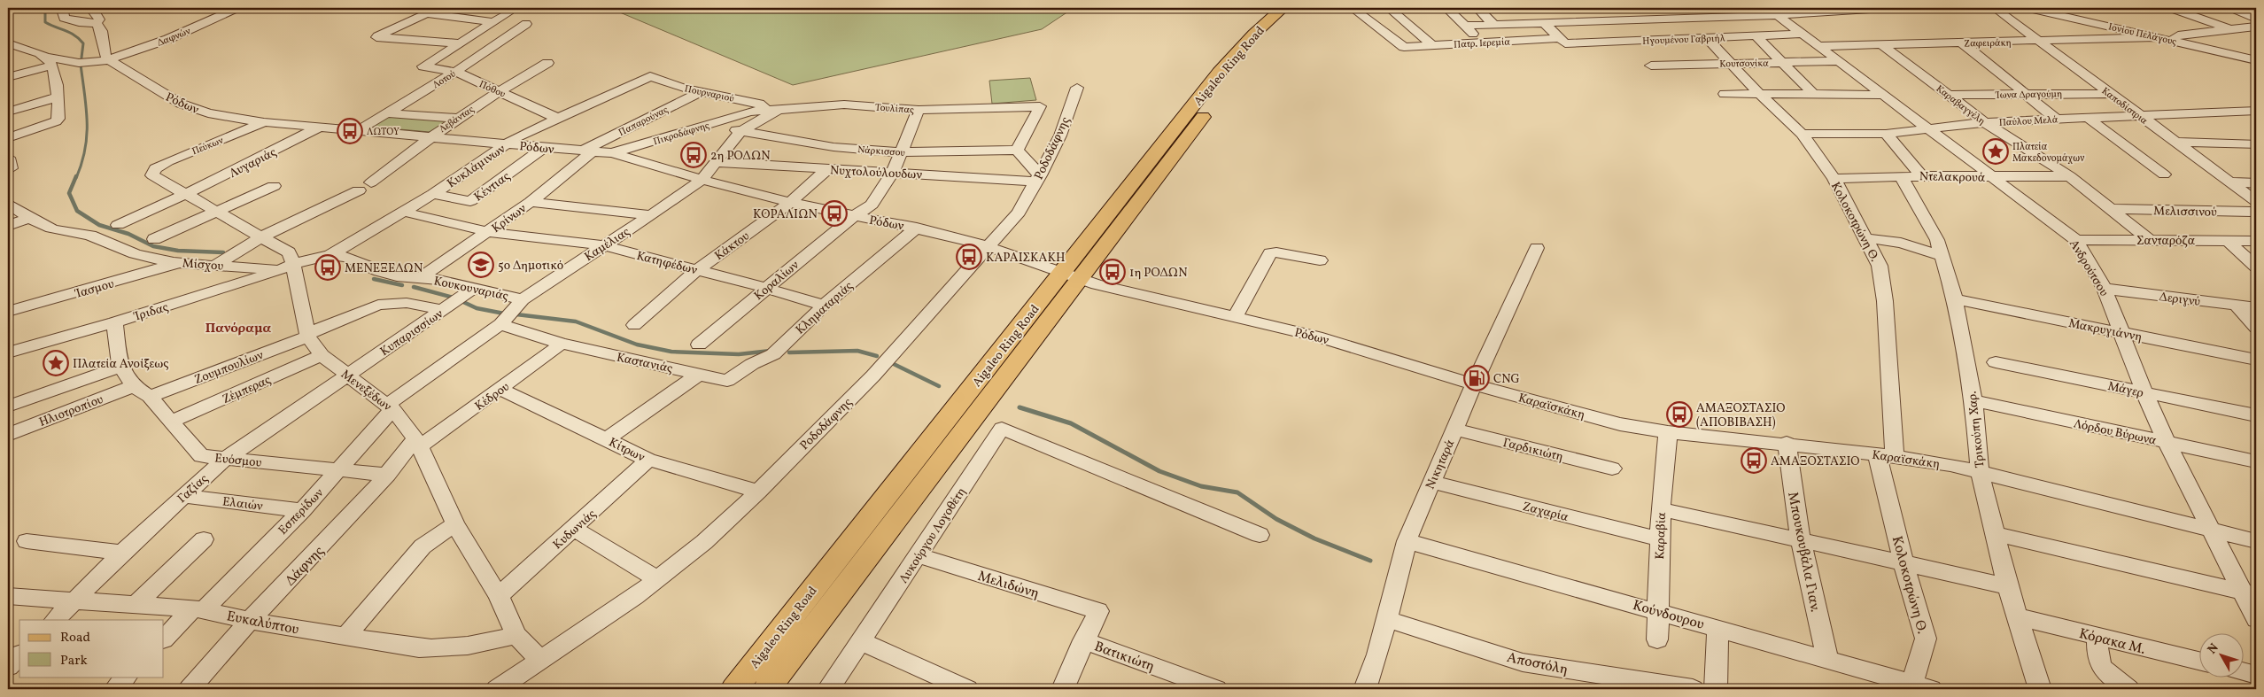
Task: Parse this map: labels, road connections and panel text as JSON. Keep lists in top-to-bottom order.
{
  "streets": {
    "main road": ["Aigaleo Ring Road"],
    "street": [
      "Ιονίου Πελάγους",
      "Δαφνών",
      "Ηγουμένου Γαβριήλ",
      "Πατρ. Ιερεμία",
      "Ζαφειράκη",
      "Κουτσονίκα",
      "Λοτού",
      "Πόθου",
      "Πουρναριού",
      "Ίωνα Δραγούμη",
      "Ρόδων",
      "Καραβαγγέλη",
      "Καποδίστρια",
      "Τουλίπας",
      "Λεβάντας",
      "Παπαρούνας",
      "Παύλου Μελά",
      "Πικροδάφνης",
      "Πεύκων",
      "Ροδοδάφνης",
      "Νάρκισσου",
      "Λυγαριάς",
      "Κυκλάμινων",
      "Νυχτολούλουδων",
      "Ντελακρουά",
      "Κέντιας",
      "Μελισσινού",
      "Κρίνων",
      "Κολοκοτρώνη Θ.",
      "Σανταρόζα",
      "Καμέλιας",
      "Κάκτου",
      "Κατηφέδων",
      "Μίσχου",
      "Ανδρούτσου",
      "Κοραλίων",
      "Ίασμου",
      "Κουκουναριάς",
      "Δεριγνύ",
      "Κληματαριάς",
      "Ίριδας",
      "Μακρυγιάννη",
      "Κυπαρισσίων",
      "Καστανιάς",
      "Ζουμπουλίων",
      "Ζέμπερας",
      "Μάγερ",
      "Μενεξέδων",
      "Κέδρου",
      "Καραϊσκάκη",
      "Ηλιοτροπίου",
      "Τρικούπη Χαρ.",
      "Λόρδου Βύρωνα",
      "Κίτρων",
      "Γαρδικιώτη",
      "Ευόσμου",
      "Νικηταρά",
      "Γαζίας",
      "Ελαιών",
      "Εσπερίδων",
      "Ζαχαρία",
      "Κυδωνιάς",
      "Λυκούργου Λογοθέτη",
      "Καραβία",
      "Μπουκουβάλα Γιαν.",
      "Δάφνης",
      "Μελιδώνη",
      "Κούνδουρου",
      "Ευκαλύπτου",
      "Κόρακα Μ.",
      "Βατικιώτη",
      "Αποστόλη"
    ]
  },
  "crossings": [
    ["Ιονίου Πελάγους", "Ζαφειράκη"],
    ["Δαφνών", "Ρόδων"],
    ["Ηγουμένου Γαβριήλ", "Πατρ. Ιερεμία"],
    ["Ηγουμένου Γαβριήλ", "Κολοκοτρώνη Θ."],
    ["Ηγουμένου Γαβριήλ", "Ανδρούτσου"],
    ["Ζαφειράκη", "Καραβαγγέλη"],
    ["Ζαφειράκη", "Καποδίστρια"],
    ["Ζαφειράκη", "Ανδρούτσου"],
    ["Κουτσονίκα", "Κολοκοτρώνη Θ."],
    ["Κουτσονίκα", "Ανδρούτσου"],
    ["Aigaleo Ring Road", "Ρόδων"],
    ["Λοτού", "Πόθου"],
    ["Λοτού", "Ρόδων"],
    ["Πόθου", "Λεβάντας"],
    ["Πόθου", "Κυκλάμινων"],
    ["Πουρναριού", "Τουλίπας"],
    ["Πουρναριού", "Παπαρούνας"],
    ["Πουρναριού", "Κυκλάμινων"],
    ["Πουρναριού", "Καμέλιας"],
    ["Ίωνα Δραγούμη", "Καραβαγγέλη"],
    ["Ίωνα Δραγούμη", "Καποδίστρια"],
    ["Ρόδων", "Λεβάντας"],
    ["Ρόδων", "Παπαρούνας"],
    ["Ρόδων", "Πικροδάφνης"],
    ["Ρόδων", "Πεύκων"],
    ["Ρόδων", "Ροδοδάφνης"],
    ["Ρόδων", "Λυγαριάς"],
    ["Ρόδων", "Κυκλάμινων"],
    ["Ρόδων", "Κέντιας"],
    ["Ρόδων", "Κρίνων"],
    ["Ρόδων", "Καμέλιας"],
    ["Ρόδων", "Κάκτου"],
    ["Ρόδων", "Κοραλίων"],
    ["Ρόδων", "Κληματαριάς"],
    ["Ρόδων", "Καραϊσκάκη"],
    ["Ρόδων", "Νικηταρά"],
    ["Καραβαγγέλη", "Παύλου Μελά"],
    ["Καραβαγγέλη", "Ντελακρουά"],
    ["Καραβαγγέλη", "Μελισσινού"],
    ["Καραβαγγέλη", "Σανταρόζα"],
    ["Καποδίστρια", "Παύλου Μελά"],
    ["Τουλίπας", "Πικροδάφνης"],
    ["Τουλίπας", "Νάρκισσου"],
    ["Τουλίπας", "Καμέλιας"],
    ["Τουλίπας", "Κοραλίων"],
    ["Παπαρούνας", "Κρίνων"],
    ["Παύλου Μελά", "Κολοκοτρώνη Θ."],
    ["Παύλου Μελά", "Ανδρούτσου"],
    ["Πικροδάφνης", "Νάρκισσου"],
    ["Πεύκων", "Μενεξέδων"],
    ["Ροδοδάφνης", "Νυχτολούλουδων"],
    ["Ροδοδάφνης", "Μενεξέδων"],
    ["Ροδοδάφνης", "Κίτρων"],
    ["Νάρκισσου", "Καμέλιας"],
    ["Νάρκισσου", "Κοραλίων"],
    ["Λυγαριάς", "Μενεξέδων"],
    ["Κυκλάμινων", "Κέντιας"],
    ["Κυκλάμινων", "Κατηφέδων"],
    ["Κυκλάμινων", "Κουκουναριάς"],
    ["Νυχτολούλουδων", "Καμέλιας"],
    ["Νυχτολούλουδων", "Κάκτου"],
    ["Νυχτολούλουδων", "Κοραλίων"],
    ["Ντελακρουά", "Κολοκοτρώνη Θ."],
    ["Ντελακρουά", "Ανδρούτσου"],
    ["Ντελακρουά", "Τρικούπη Χαρ."],
    ["Κρίνων", "Κατηφέδων"],
    ["Κρίνων", "Κουκουναριάς"],
    ["Κολοκοτρώνη Θ.", "Καραϊσκάκη"],
    ["Κολοκοτρώνη Θ.", "Κούνδουρου"],
    ["Σανταρόζα", "Ανδρούτσου"],
    ["Καμέλιας", "Κατηφέδων"],
    ["Καμέλιας", "Κουκουναριάς"],
    ["Καμέλιας", "Καστανιάς"],
    ["Καμέλιας", "Μενεξέδων"],
    ["Καμέλιας", "Εσπερίδων"],
    ["Κάκτου", "Κατηφέδων"],
    ["Κατηφέδων", "Κοραλίων"],
    ["Κατηφέδων", "Κληματαριάς"],
    ["Μίσχου", "Ίασμου"],
    ["Μίσχου", "Κουκουναριάς"],
    ["Μίσχου", "Ίριδας"],
    ["Μίσχου", "Μενεξέδων"],
    ["Ανδρούτσου", "Δεριγνύ"],
    ["Ανδρούτσου", "Μακρυγιάννη"],
    ["Ανδρούτσου", "Μάγερ"],
    ["Ανδρούτσου", "Καραϊσκάκη"],
    ["Ανδρούτσου", "Λόρδου Βύρωνα"],
    ["Κουκουναριάς", "Ίριδας"],
    ["Κουκουναριάς", "Κυπαρισσίων"],
    ["Κουκουναριάς", "Μενεξέδων"],
    ["Κληματαριάς", "Καστανιάς"],
    ["Ίριδας", "Μενεξέδων"],
    ["Ίριδας", "Ευόσμου"],
    ["Μακρυγιάννη", "Τρικούπη Χαρ."],
    ["Κυπαρισσίων", "Ζουμπουλίων"],
    ["Κυπαρισσίων", "Μενεξέδων"],
    ["Κυπαρισσίων", "Γαζίας"],
    ["Καστανιάς", "Κέδρου"],
    ["Ζουμπουλίων", "Μενεξέδων"],
    ["Ζουμπουλίων", "Ευόσμου"],
    ["Ζέμπερας", "Μενεξέδων"],
    ["Ζέμπερας", "Ευόσμου"],
    ["Μενεξέδων", "Κέδρου"],
    ["Μενεξέδων", "Γαζίας"],
    ["Μενεξέδων", "Εσπερίδων"],
    ["Μενεξέδων", "Κυδωνιάς"],
    ["Μενεξέδων", "Δάφνης"],
    ["Μενεξέδων", "Ευκαλύπτου"],
    ["Κέδρου", "Κίτρων"],
    ["Κέδρου", "Δάφνης"],
    ["Καραϊσκάκη", "Τρικούπη Χαρ."],
    ["Καραϊσκάκη", "Νικηταρά"],
    ["Καραϊσκάκη", "Καραβία"],
    ["Καραϊσκάκη", "Μπουκουβάλα Γιαν."],
    ["Ηλιοτροπίου", "Ευόσμου"],
    ["Τρικούπη Χαρ.", "Λόρδου Βύρωνα"],
    ["Τρικούπη Χαρ.", "Κόρακα Μ."],
    ["Κίτρων", "Κυδωνιάς"],
    ["Γαρδικιώτη", "Νικηταρά"],
    ["Ευόσμου", "Γαζίας"],
    ["Ευόσμου", "Εσπερίδων"],
    ["Ευόσμου", "Δάφνης"],
    ["Νικηταρά", "Ζαχαρία"],
    ["Νικηταρά", "Κούνδουρου"],
    ["Νικηταρά", "Αποστόλη"],
    ["Γαζίας", "Ελαιών"],
    ["Γαζίας", "Ευκαλύπτου"],
    ["Ελαιών", "Εσπερίδων"],
    ["Εσπερίδων", "Ευκαλύπτου"],
    ["Ζαχαρία", "Καραβία"],
    ["Λυκούργου Λογοθέτη", "Μελιδώνη"],
    ["Καραβία", "Κούνδουρου"],
    ["Μπουκουβάλα Γιαν.", "Κούνδουρου"],
    ["Δάφνης", "Ευκαλύπτου"],
    ["Μελιδώνη", "Βατικιώτη"]
  ],
  "districts": ["Πανόραμα"],
  "places": {
    "bus stop": [
      "ΛΩΤΟΥ",
      "2η ΡΟΔΩΝ",
      "ΚΟΡΑΛΙΩΝ",
      "ΚΑΡΑΙΣΚΑΚΗ",
      "ΜΕΝΕΞΕΔΩΝ",
      "1η ΡΟΔΩΝ",
      "ΑΜΑΞΟΣΤΑΣΙΟ (ΑΠΟΒΙΒΑΣΗ)",
      "ΑΜΑΞΟΣΤΑΣΙΟ"
    ],
    "place": ["Πλατεία Μακεδονομάχων", "Πλατεία Ανοίξεως"],
    "school or university": ["5ο Δημοτικό"],
    "fuel station": ["CNG"]
  },
  "legend": ["Road", "Park"],
  "north": "top left"
}
